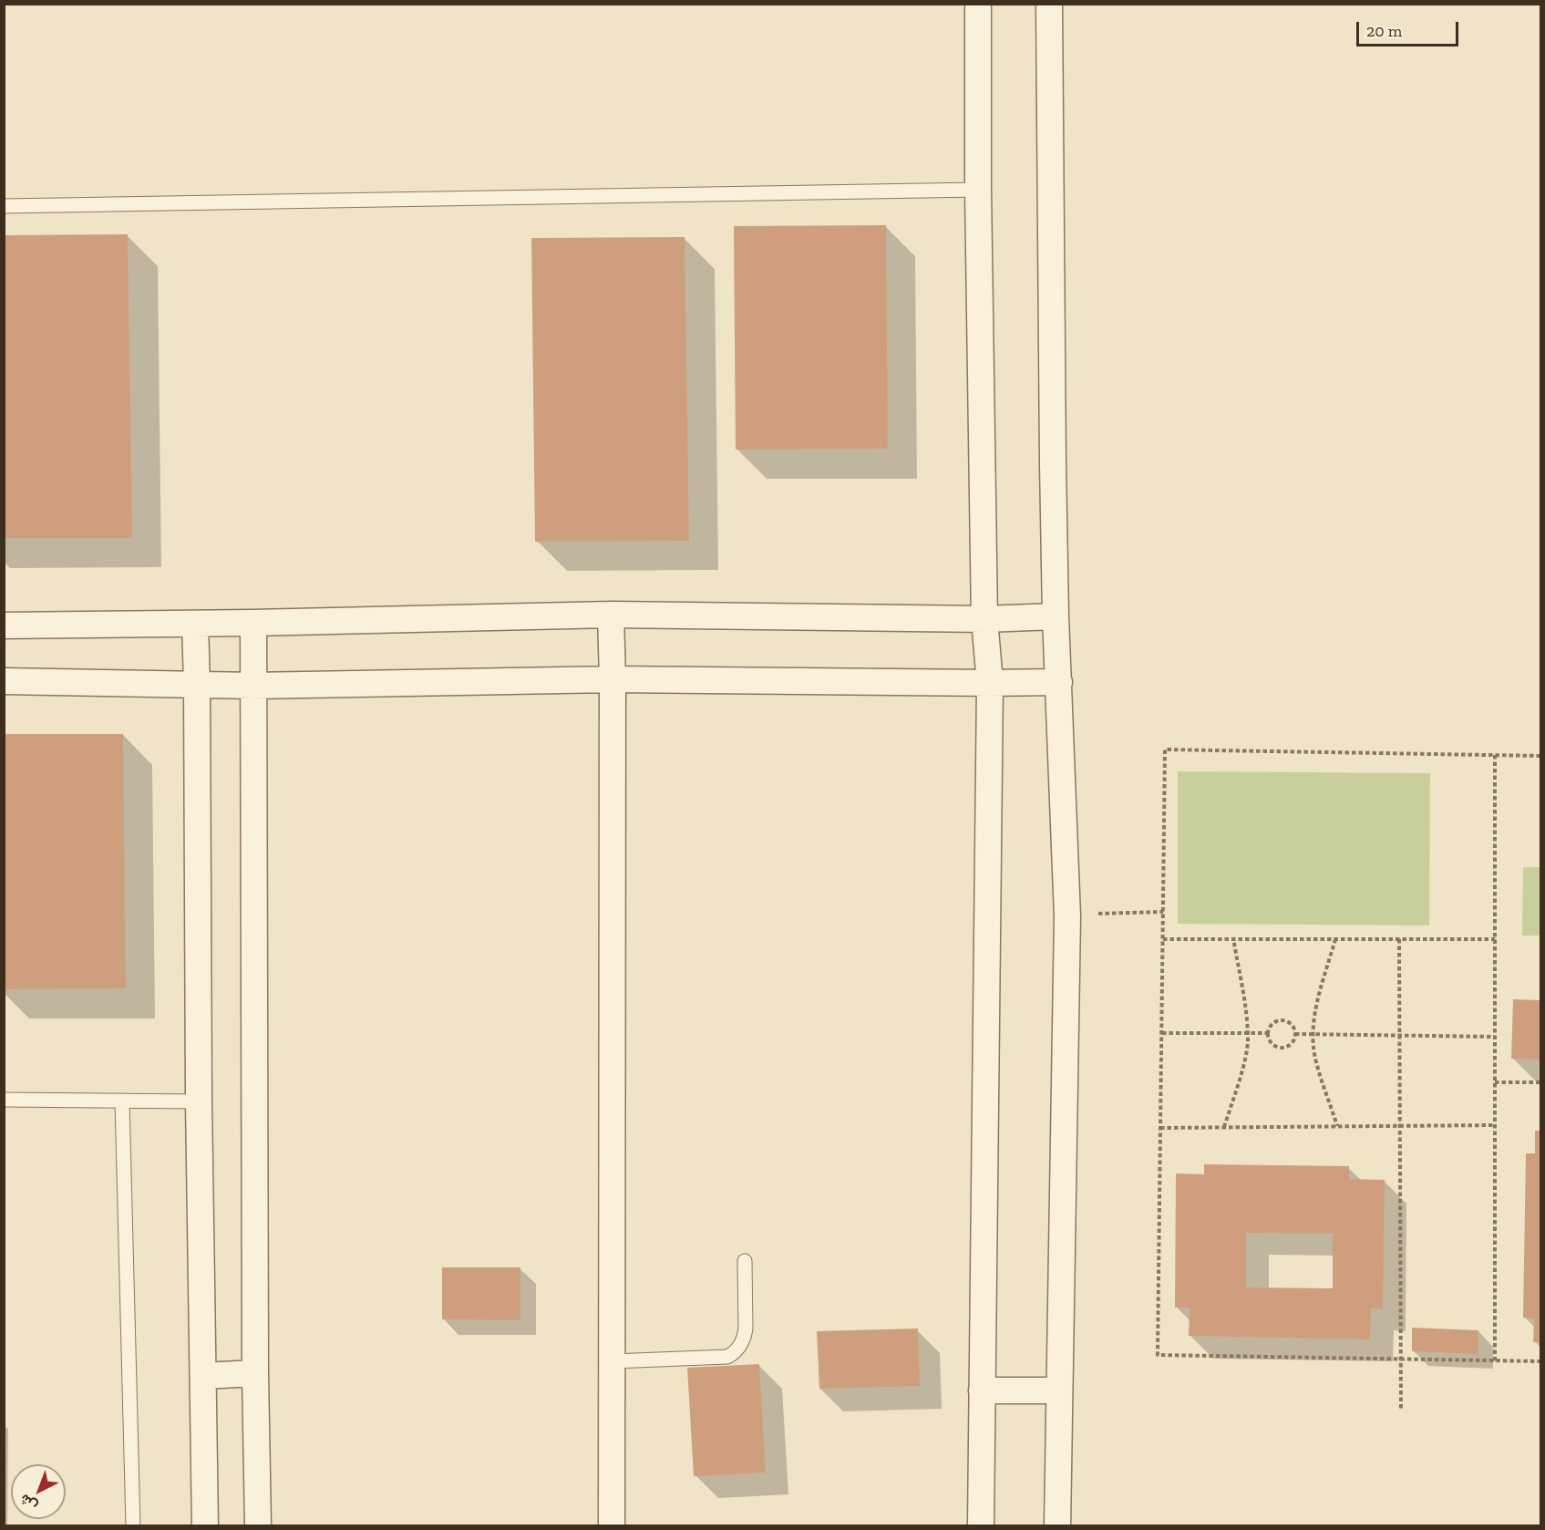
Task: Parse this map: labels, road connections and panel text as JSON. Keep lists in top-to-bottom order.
{
  "scale_bar": "20 m",
  "north": "bottom left"
}
